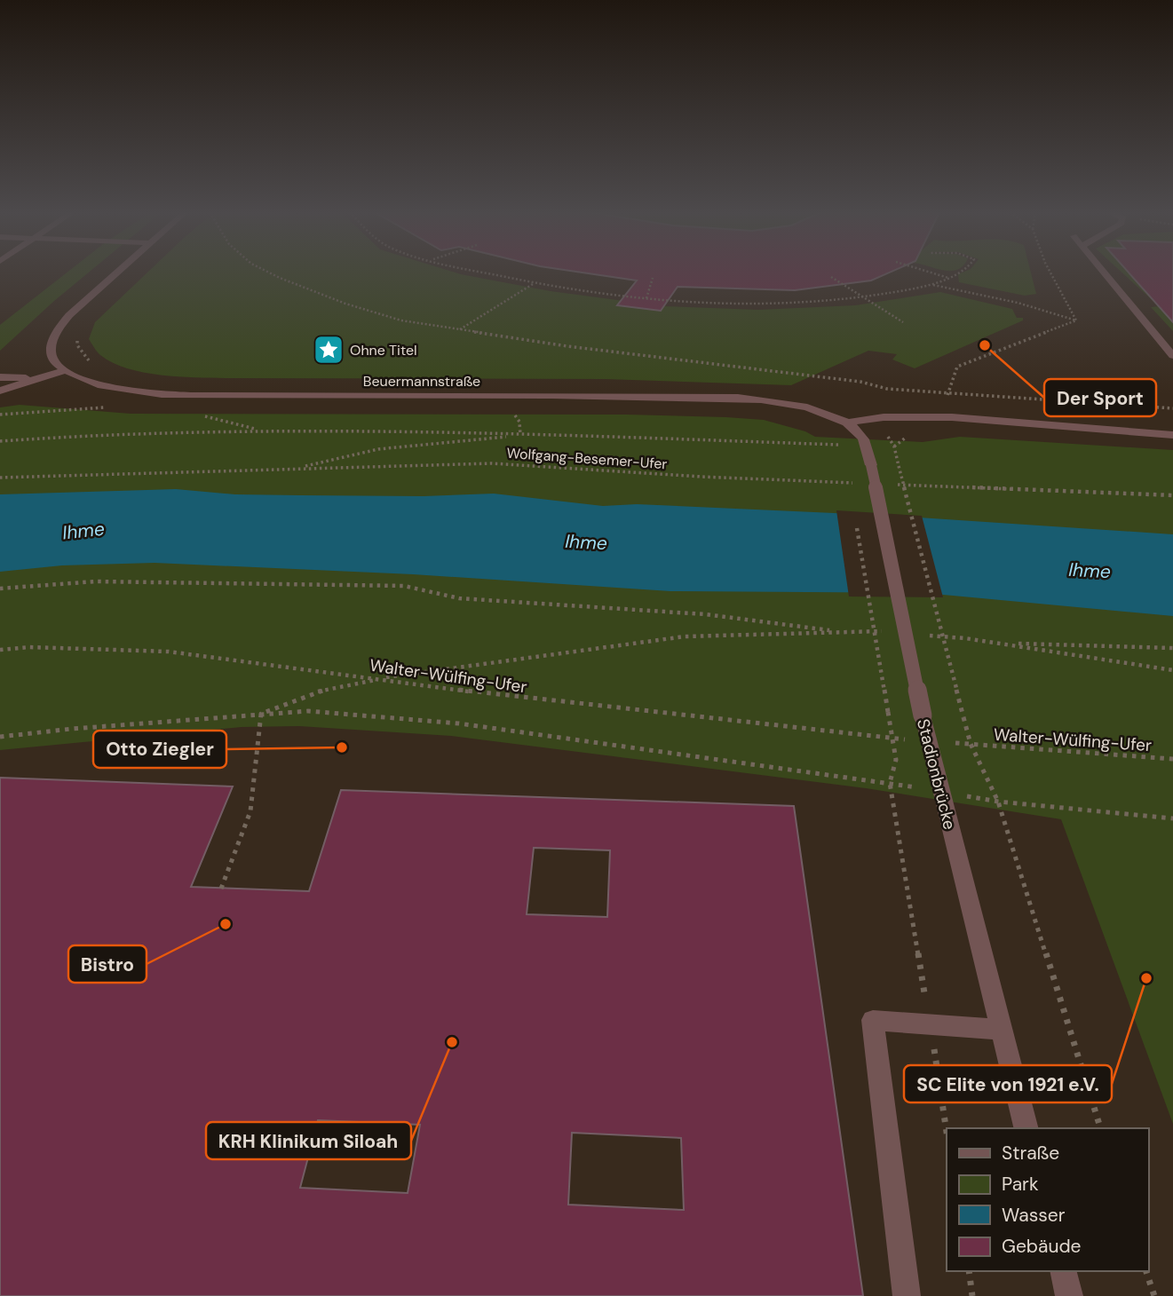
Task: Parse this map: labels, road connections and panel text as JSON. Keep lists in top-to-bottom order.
{
  "streets": {
    "street": ["Beuermannstraße", "Stadionbrücke"],
    "path": ["Wolfgang-Besemer-Ufer", "Walter-Wülfing-Ufer"]
  },
  "crossings": [
    ["Beuermannstraße", "Stadionbrücke"]
  ],
  "water": ["Ihme"],
  "places": {
    "other": [
      "Der Sport",
      "Otto Ziegler",
      "Bistro",
      "SC Elite von 1921 e.V.",
      "KRH Klinikum Siloah"
    ],
    "place": ["Ohne Titel"]
  },
  "legend": [
    "Straße",
    "Park",
    "Wasser",
    "Gebäude"
  ]
}
